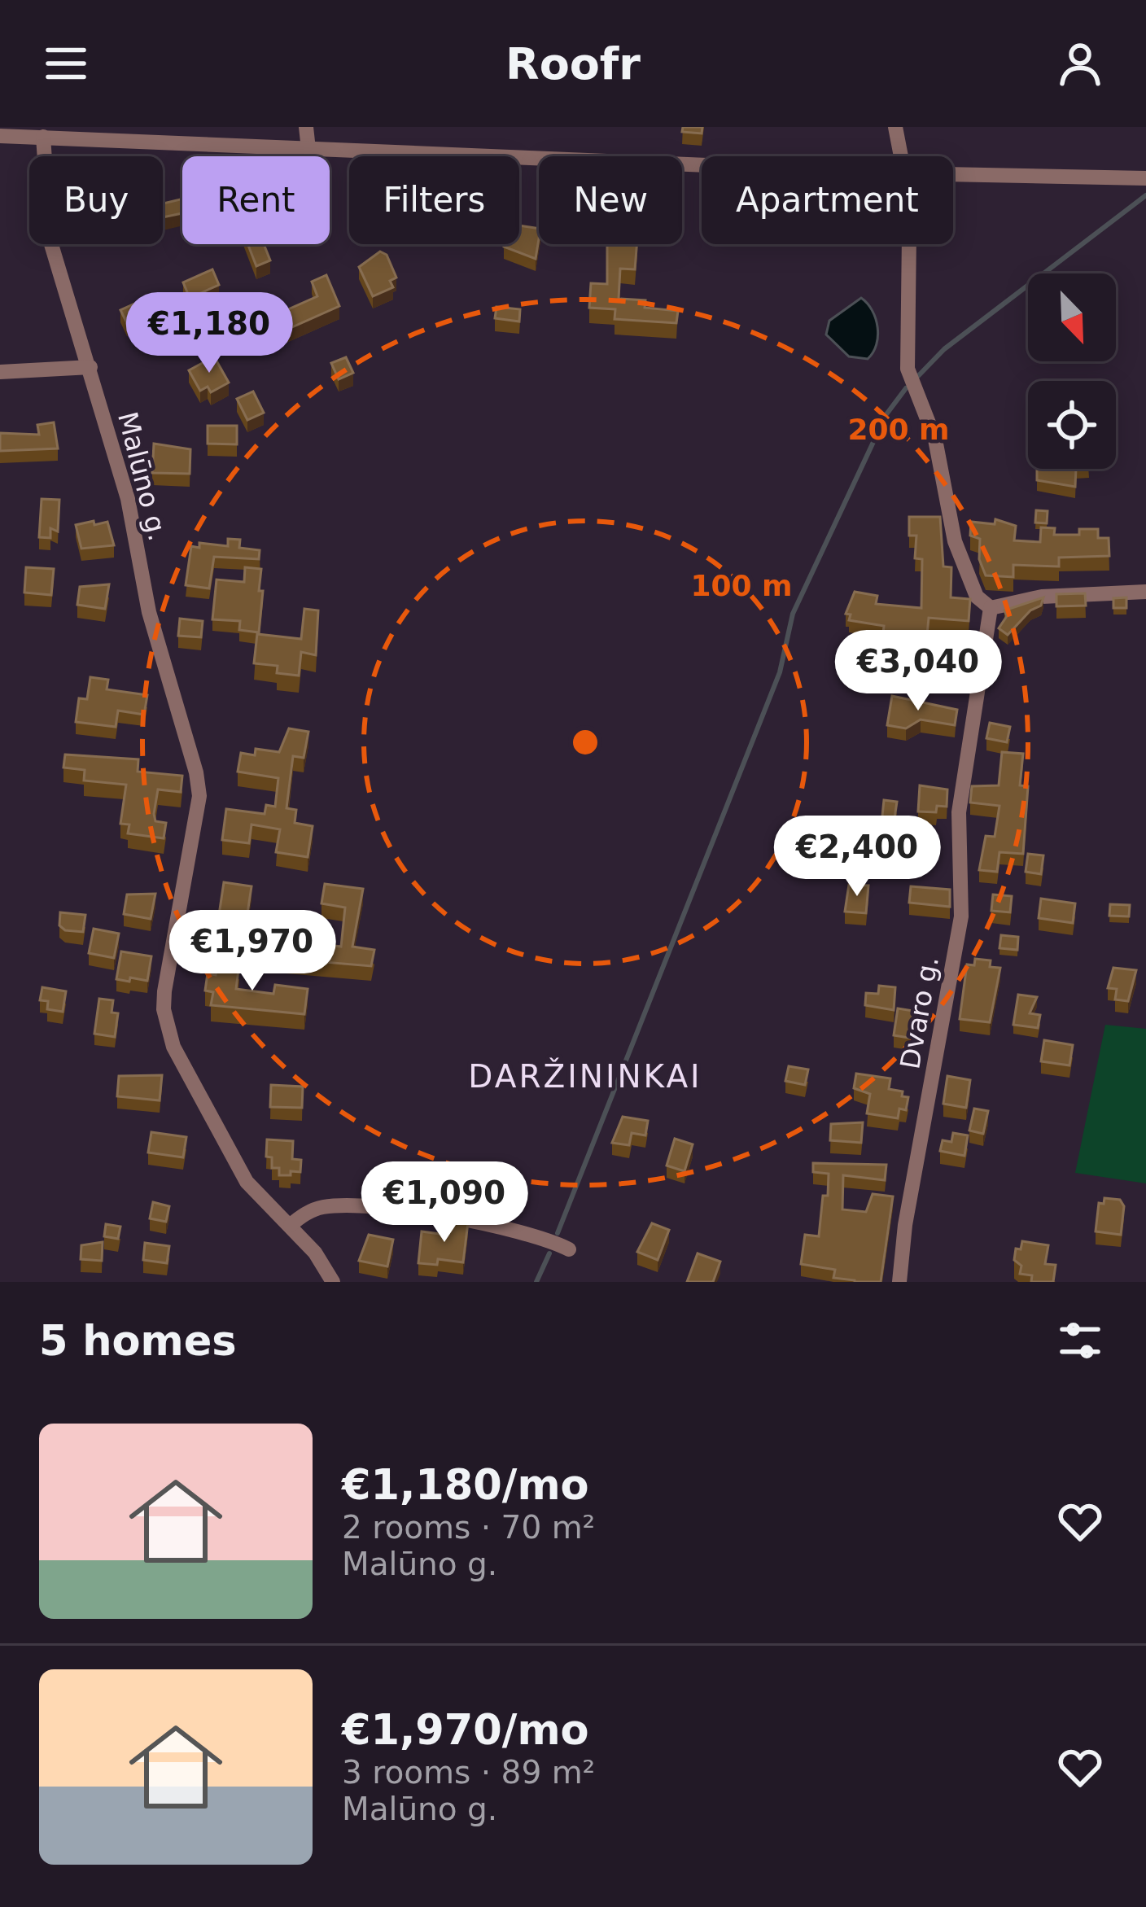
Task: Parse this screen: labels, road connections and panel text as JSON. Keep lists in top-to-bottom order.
{
  "streets": {
    "street": ["Malūno g.", "Dvaro g."]
  },
  "districts": ["DARŽININKAI"],
  "north": "bottom right",
  "page": {
    "header": "Roofr",
    "chip": [
      "Buy",
      "Rent",
      "Filters",
      "New",
      "Apartment"
    ],
    "price": [
      "€1,180",
      "€3,040",
      "€2,400",
      "€1,970",
      "€1,090"
    ],
    "heading": "5 homes",
    "list": [
      {
        "name": "€1,180/mo",
        "note": "2 rooms · 70 m² · Malūno g."
      },
      {
        "name": "€1,970/mo",
        "note": "3 rooms · 89 m² · Malūno g."
      }
    ]
  },
  "rings": ["200 m", "100 m"]
}
